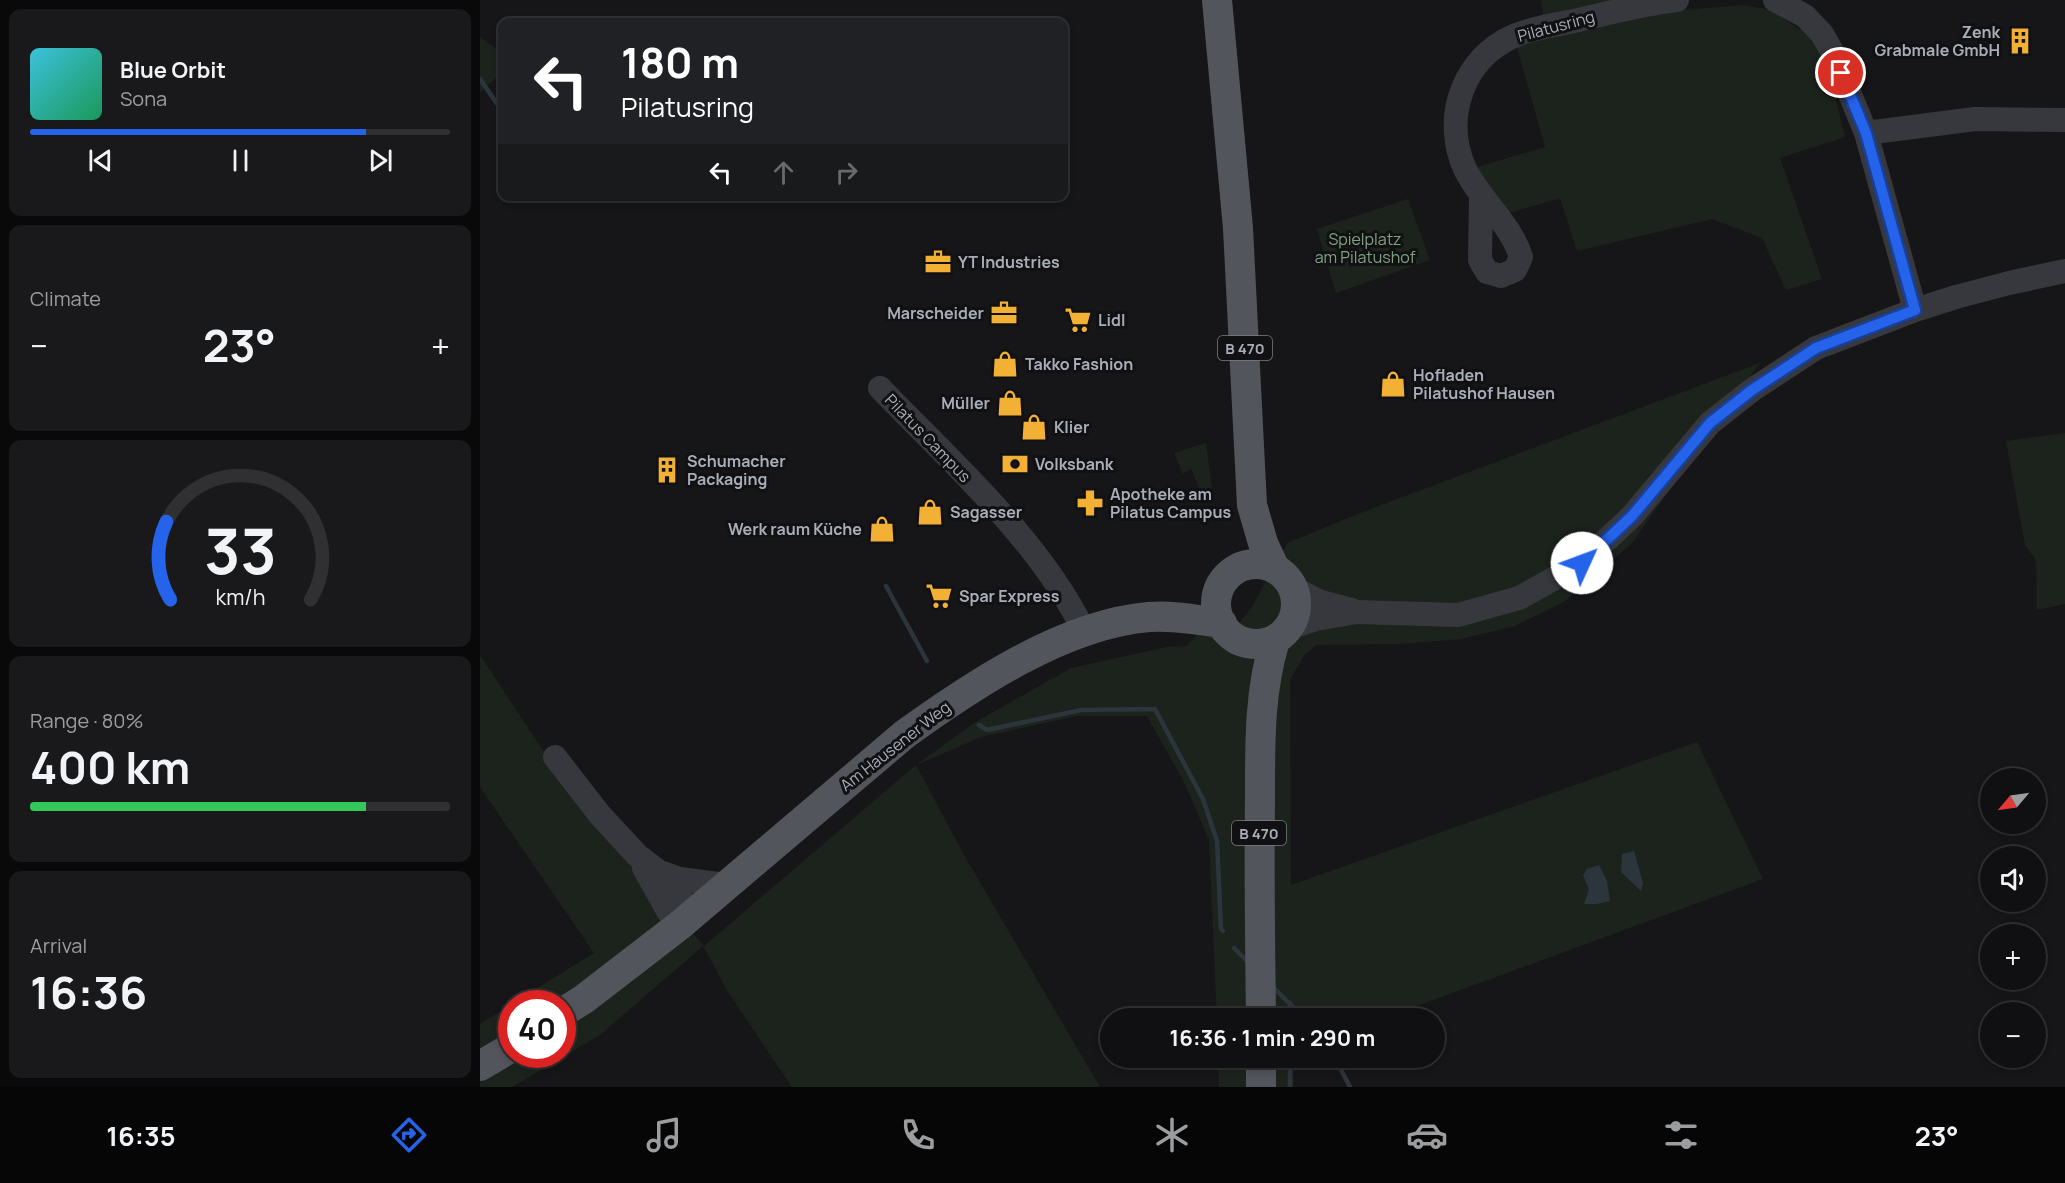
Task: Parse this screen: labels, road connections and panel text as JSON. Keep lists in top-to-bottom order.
{
  "streets": {
    "main road": ["B 470", "Am Hausener Weg"],
    "street": ["Pilatusring", "Pilatus Campus"]
  },
  "crossings": [
    ["Pilatus Campus", "Am Hausener Weg"]
  ],
  "parks": ["Spielplatz am Pilatushof"],
  "places": {
    "building": ["Zenk Grabmale GmbH", "Schumacher Packaging"],
    "office": ["YT Industries", "Marscheider"],
    "supermarket": ["Lidl", "Spar Express"],
    "shop": [
      "Takko Fashion",
      "Hofladen Pilatushof Hausen",
      "Müller",
      "Klier",
      "Sagasser",
      "Werk raum Küche"
    ],
    "bank": ["Volksbank"],
    "pharmacy": ["Apotheke am Pilatus Campus"]
  },
  "north": "bottom left",
  "page": {
    "turn": ["180 m", "Pilatusring"],
    "song": ["Blue Orbit", "Sona"],
    "tile": [
      "Climate",
      ["Range · 80%", "400 km"],
      ["Arrival", "16:36"]
    ],
    "heat": ["−", "23°", "+"],
    "map_buttons": ["+", "−"],
    "limit": "40",
    "trip": "16:36 · 1 min · 290 m",
    "tabs": ["16:35", "23°"],
    "gauge": ["33", "km/h"]
  }
}
